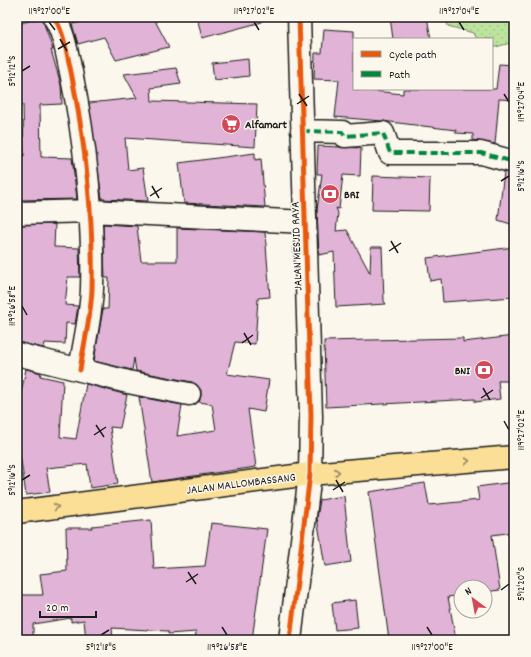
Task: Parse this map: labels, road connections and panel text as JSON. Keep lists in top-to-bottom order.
{
  "streets": {
    "highway": ["JALAN MALLOMBASSANG"],
    "street": ["JALAN MESJID RAYA"]
  },
  "crossings": [
    ["JALAN MESJID RAYA", "JALAN MALLOMBASSANG"]
  ],
  "one_way": ["JALAN MALLOMBASSANG"],
  "places": {
    "supermarket": ["Alfamart"],
    "bank": ["BRI", "BNI"]
  },
  "legend": ["Cycle path", "Path"],
  "scale_bar": "20 m",
  "north": "top left",
  "coordinates": [
    "119°27'00\"E",
    "119°27'02\"E",
    "119°27'04\"E",
    "5°12'12\"S",
    "5°12'16\"S",
    "119°26'58\"E",
    "5°12'20\"S",
    "5°12'18\"S"
  ]
}
